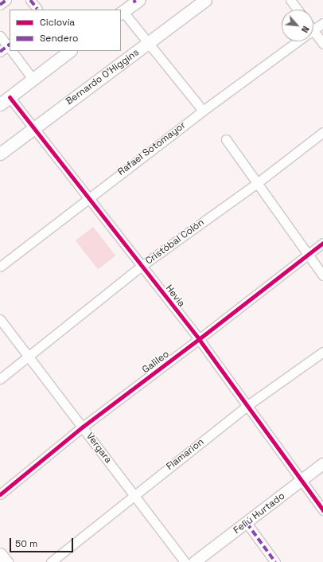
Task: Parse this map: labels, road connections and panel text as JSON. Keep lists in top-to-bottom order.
{
  "streets": {
    "main road": ["Bernardo O'Higgins"],
    "street": [
      "Rafael Sotomayor",
      "Cristóbal Colón",
      "Hevia",
      "Galileo",
      "Vergara",
      "Flamarion",
      "Feliú Hurtado"
    ]
  },
  "crossings": [
    ["Bernardo O'Higgins", "Hevia"],
    ["Rafael Sotomayor", "Hevia"],
    ["Cristóbal Colón", "Hevia"],
    ["Cristóbal Colón", "Vergara"],
    ["Hevia", "Galileo"],
    ["Hevia", "Flamarion"],
    ["Hevia", "Feliú Hurtado"],
    ["Galileo", "Vergara"],
    ["Vergara", "Flamarion"]
  ],
  "legend": ["Ciclovía", "Sendero"],
  "scale_bar": "50 m",
  "north": "bottom right"
}
